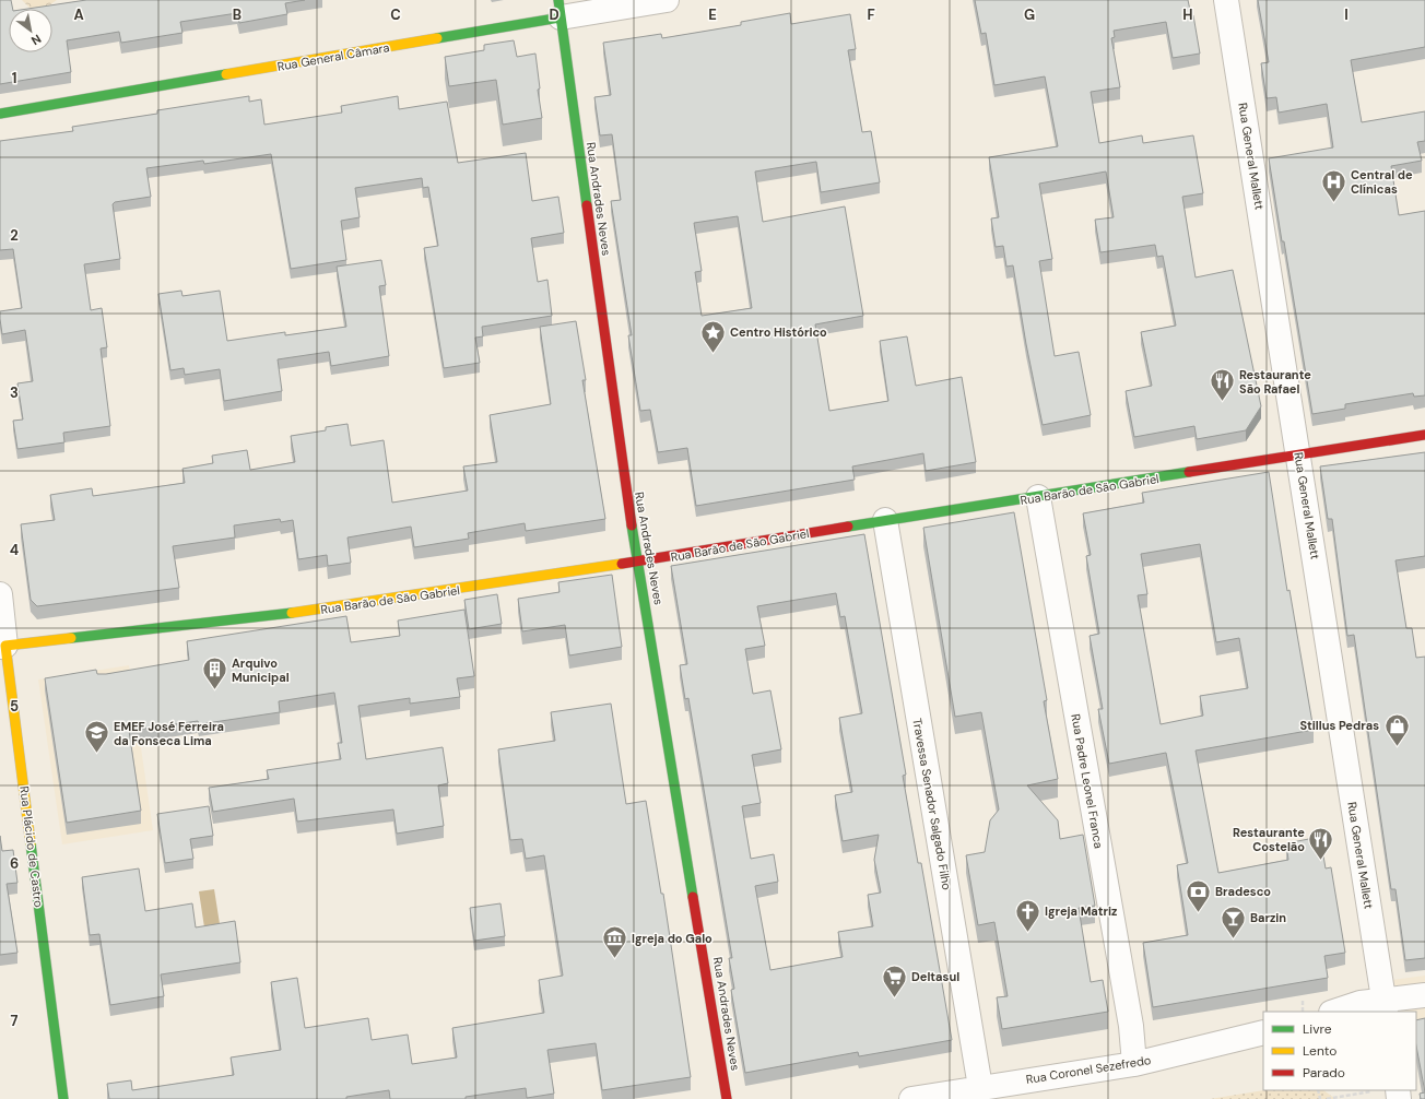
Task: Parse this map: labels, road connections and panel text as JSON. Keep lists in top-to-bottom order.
{
  "streets": {
    "main road": [
      "Rua General Câmara",
      "Rua Andrades Neves",
      "Rua Barão de São Gabriel",
      "Rua Plácido de Castro"
    ],
    "street": [
      "Rua General Mallett",
      "Rua Padre Leonel Franca",
      "Travessa Senador Salgado Filho",
      "Rua Coronel Sezefredo"
    ]
  },
  "crossings": [
    ["Rua General Câmara", "Rua Andrades Neves"],
    ["Rua General Mallett", "Rua Barão de São Gabriel"],
    ["Rua Andrades Neves", "Rua Barão de São Gabriel"],
    ["Rua Barão de São Gabriel", "Rua Padre Leonel Franca"],
    ["Rua Barão de São Gabriel", "Travessa Senador Salgado Filho"],
    ["Rua Barão de São Gabriel", "Rua Plácido de Castro"],
    ["Rua Padre Leonel Franca", "Rua Coronel Sezefredo"],
    ["Travessa Senador Salgado Filho", "Rua Coronel Sezefredo"]
  ],
  "places": {
    "hospital": ["Central de Clínicas"],
    "place": ["Centro Histórico"],
    "restaurant": ["Restaurante São Rafael", "Restaurante Costelão"],
    "building": ["Arquivo Municipal"],
    "shop": ["Stillus Pedras"],
    "school or university": ["EMEF José Ferreira da Fonseca Lima"],
    "bank": ["Bradesco"],
    "church": ["Igreja Matriz"],
    "bar": ["Barzin"],
    "museum": ["Igreja do Galo"],
    "supermarket": ["Deltasul"]
  },
  "legend": ["Livre", "Lento", "Parado"],
  "north": "bottom right",
  "grid": {
    "columns": [
      "A",
      "B",
      "C",
      "D",
      "E",
      "F",
      "G",
      "H",
      "I"
    ],
    "rows": [
      "1",
      "2",
      "3",
      "4",
      "5",
      "6",
      "7"
    ]
  }
}
